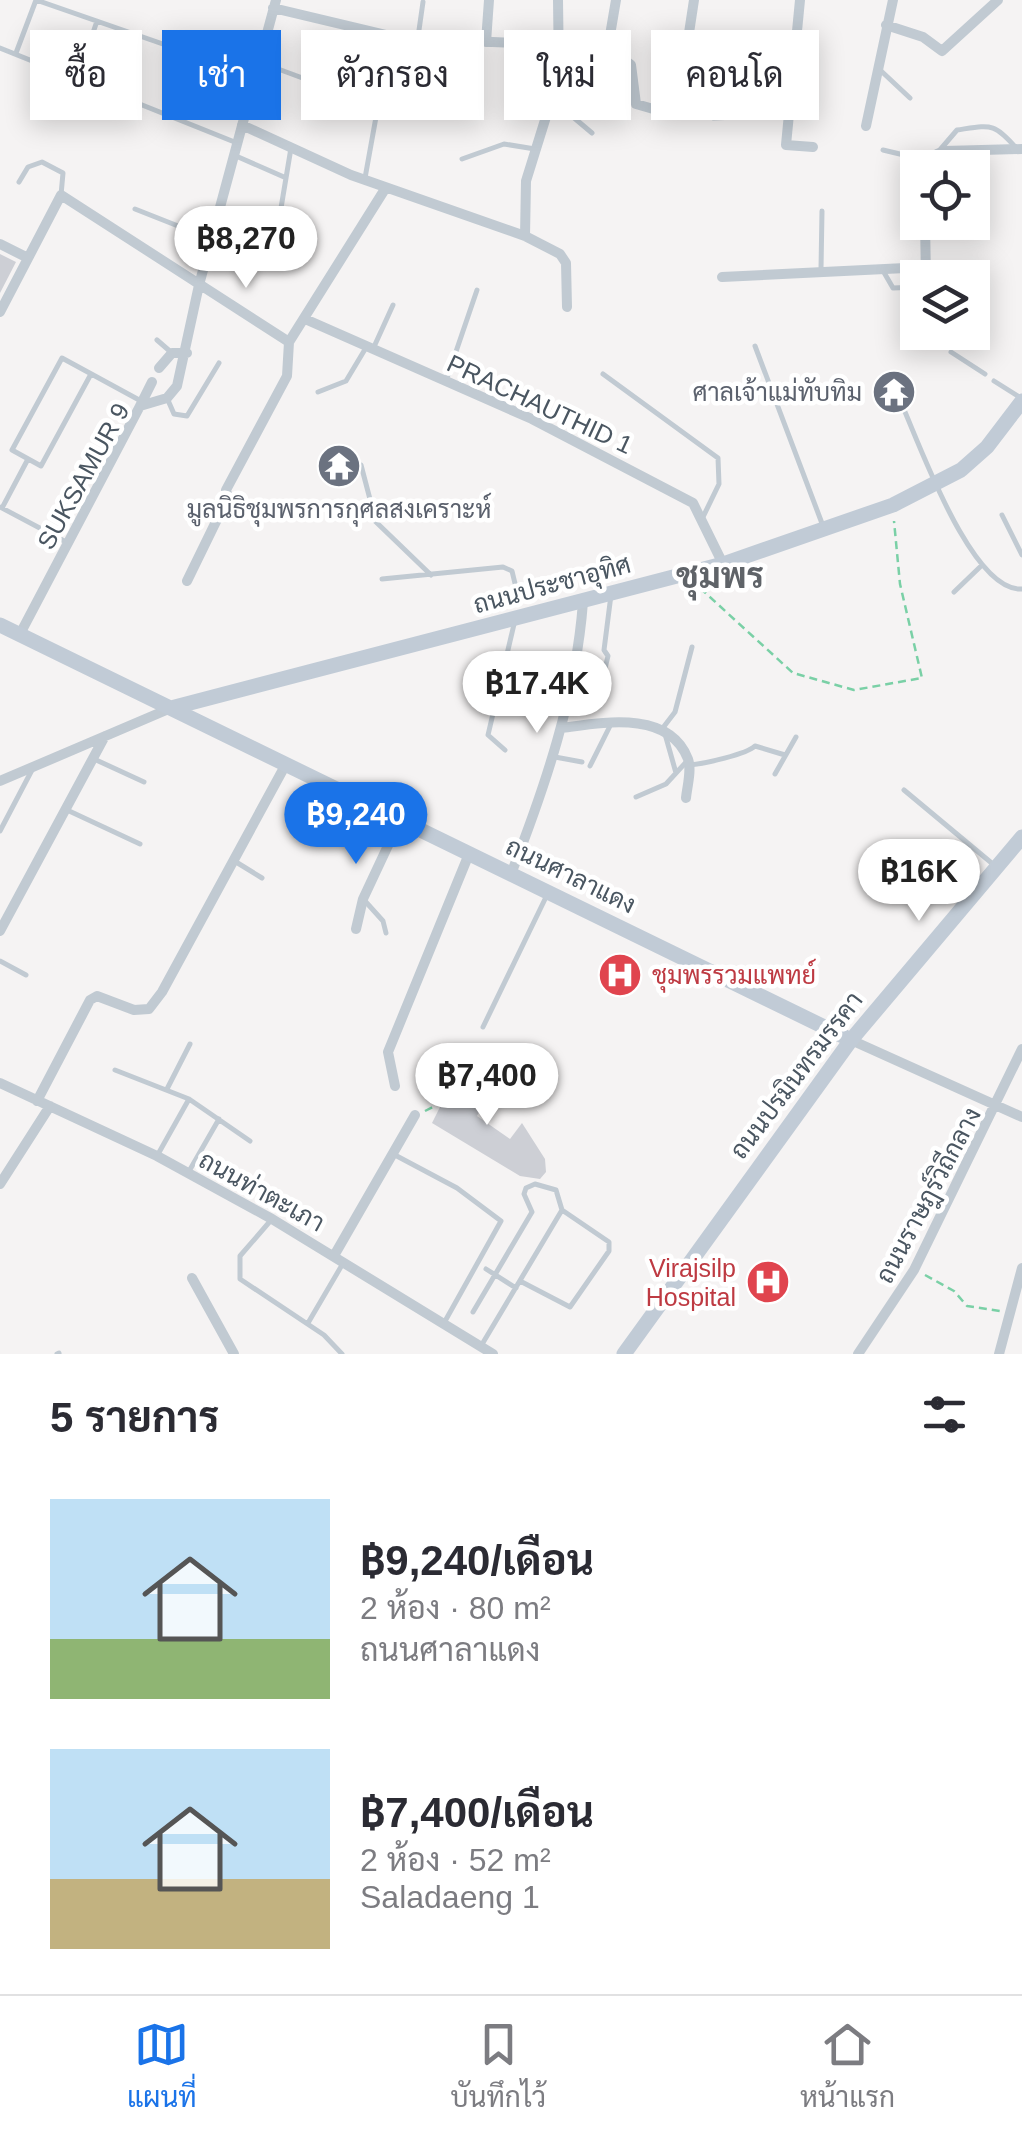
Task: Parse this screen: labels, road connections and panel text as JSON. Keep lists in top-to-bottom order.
{
  "streets": {
    "street": [
      "PRACHAUTHID 1",
      "SUKSAMUR 9",
      "ถนนประชาอุทิศ",
      "ถนนศาลาแดง",
      "ถนนปรมินทรมรรคา",
      "ถนนท่าตะเภา",
      "ถนนราษฎร์วิถีกลาง"
    ]
  },
  "crossings": [
    ["PRACHAUTHID 1", "ถนนประชาอุทิศ"],
    ["SUKSAMUR 9", "ถนนศาลาแดง"],
    ["ถนนประชาอุทิศ", "ถนนศาลาแดง"],
    ["ถนนศาลาแดง", "ถนนปรมินทรมรรคา"]
  ],
  "districts": ["ชุมพร"],
  "places": {
    "temple": ["ศาลเจ้าแม่ทับทิม", "มูลนิธิชุมพรการกุศลสงเคราะห์"],
    "hospital": ["ชุมพรรวมแพทย์", "Virajsilp Hospital"]
  },
  "page": {
    "chip": [
      "ซื้อ",
      "เช่า",
      "ตัวกรอง",
      "ใหม่",
      "คอนโด"
    ],
    "price": [
      "฿8,270",
      "฿17.4K",
      "฿9,240",
      "฿16K",
      "฿7,400"
    ],
    "heading": "5 รายการ",
    "list": [
      {
        "name": "฿9,240/เดือน",
        "note": "2 ห้อง · 80 m² · ถนนศาลาแดง"
      },
      {
        "name": "฿7,400/เดือน",
        "note": "2 ห้อง · 52 m² · Saladaeng 1"
      }
    ],
    "tabs": ["แผนที่", "บันทึกไว้", "หน้าแรก"]
  }
}
